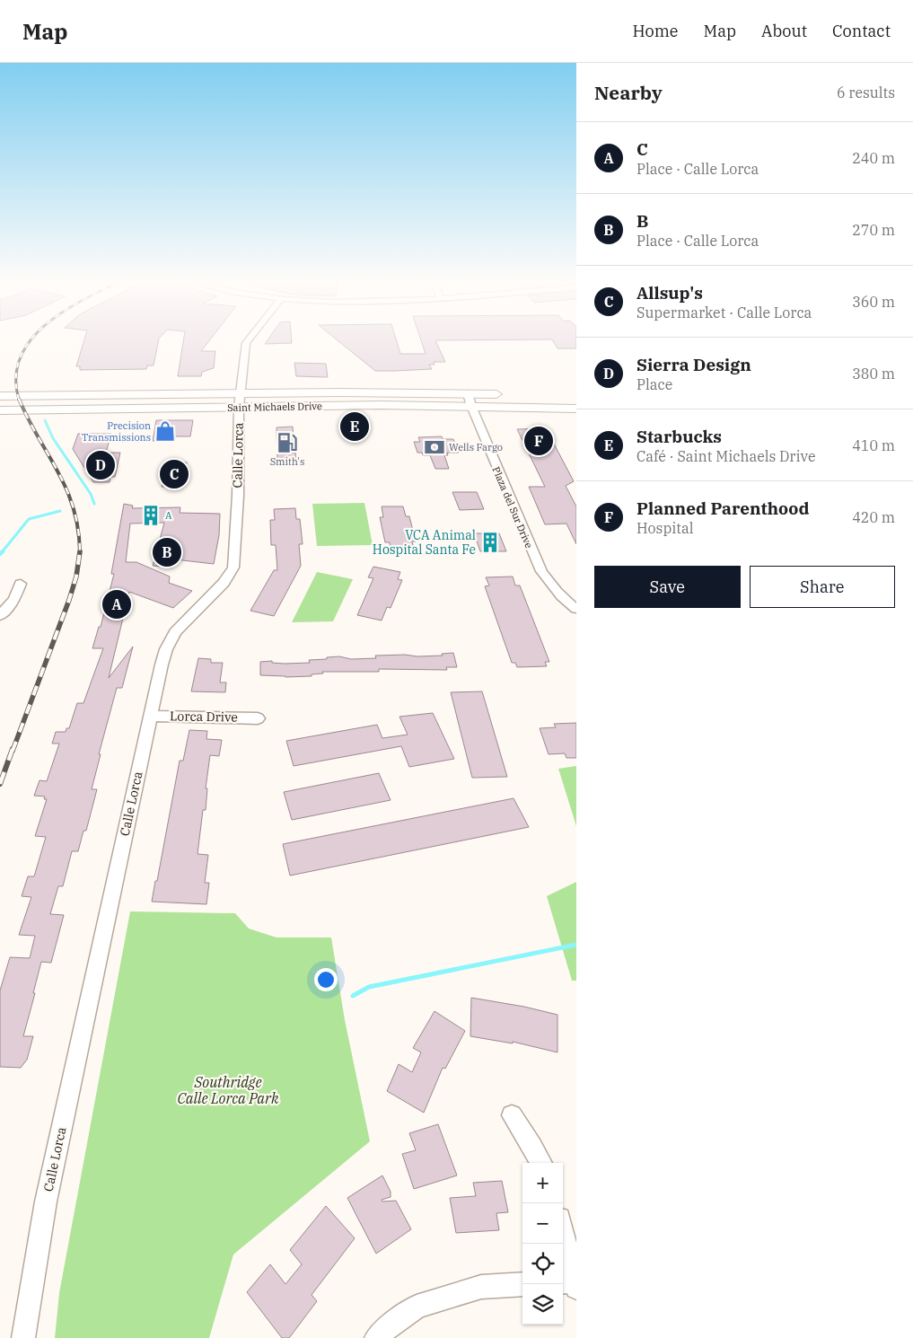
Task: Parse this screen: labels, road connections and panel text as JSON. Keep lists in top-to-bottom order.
{
  "streets": {
    "main road": ["Saint Michaels Drive"],
    "street": ["Calle Lorca", "Plaza del Sur Drive", "Lorca Drive"]
  },
  "crossings": [
    ["Saint Michaels Drive", "Calle Lorca"],
    ["Saint Michaels Drive", "Plaza del Sur Drive"],
    ["Calle Lorca", "Lorca Drive"]
  ],
  "parks": ["Southridge Calle Lorca Park"],
  "places": {
    "shop": ["Precision Transmissions"],
    "fuel station": ["Smith's"],
    "bank": ["Wells Fargo"],
    "building": ["A", "VCA Animal Hospital Santa Fe"]
  },
  "page": {
    "header": "Map",
    "nav": [
      "Home",
      "Map",
      "About",
      "Contact"
    ],
    "heading": ["Nearby", "6 results"],
    "list": [
      {
        "mark": "A",
        "name": "C",
        "note": "Place · Calle Lorca",
        "value": "240 m"
      },
      {
        "mark": "B",
        "name": "B",
        "note": "Place · Calle Lorca",
        "value": "270 m"
      },
      {
        "mark": "C",
        "name": "Allsup's",
        "note": "Supermarket · Calle Lorca",
        "value": "360 m"
      },
      {
        "mark": "D",
        "name": "Sierra Design",
        "note": "Place",
        "value": "380 m"
      },
      {
        "mark": "E",
        "name": "Starbucks",
        "note": "Café · Saint Michaels Drive",
        "value": "410 m"
      },
      {
        "mark": "F",
        "name": "Planned Parenthood",
        "note": "Hospital",
        "value": "420 m"
      }
    ],
    "pins": [
      "E",
      "F",
      "D",
      "C",
      "B",
      "A"
    ],
    "buttons": ["Save", "Share"],
    "map_buttons": ["+", "−"]
  }
}
